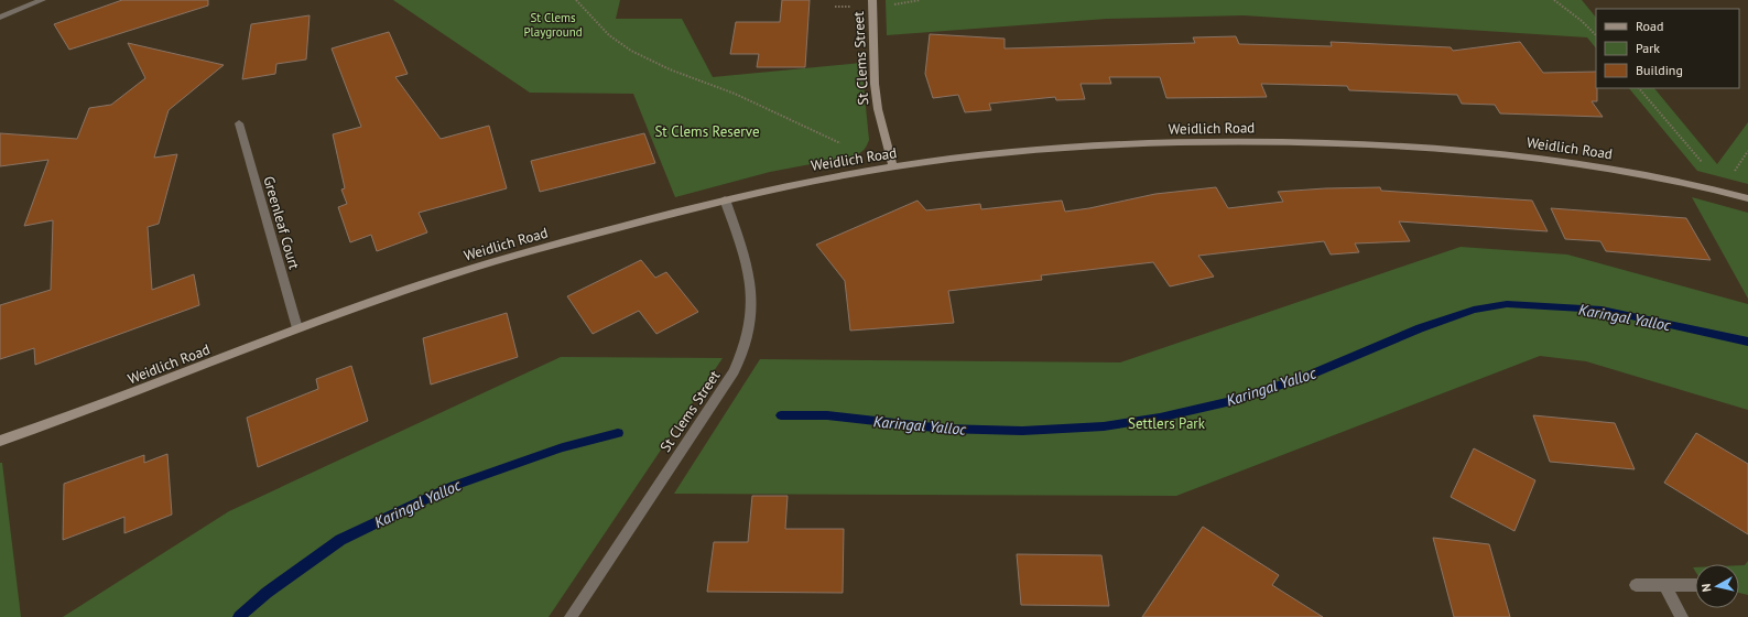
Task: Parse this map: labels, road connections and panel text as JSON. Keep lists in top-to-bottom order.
{
  "streets": {
    "street": ["St Clems Street", "Weidlich Road", "Greenleaf Court"]
  },
  "crossings": [
    ["St Clems Street", "Weidlich Road"],
    ["Weidlich Road", "Greenleaf Court"]
  ],
  "water": ["Karingal Yalloc"],
  "parks": ["St Clems Playground", "St Clems Reserve", "Settlers Park"],
  "legend": ["Road", "Park", "Building"],
  "north": "left"
}
